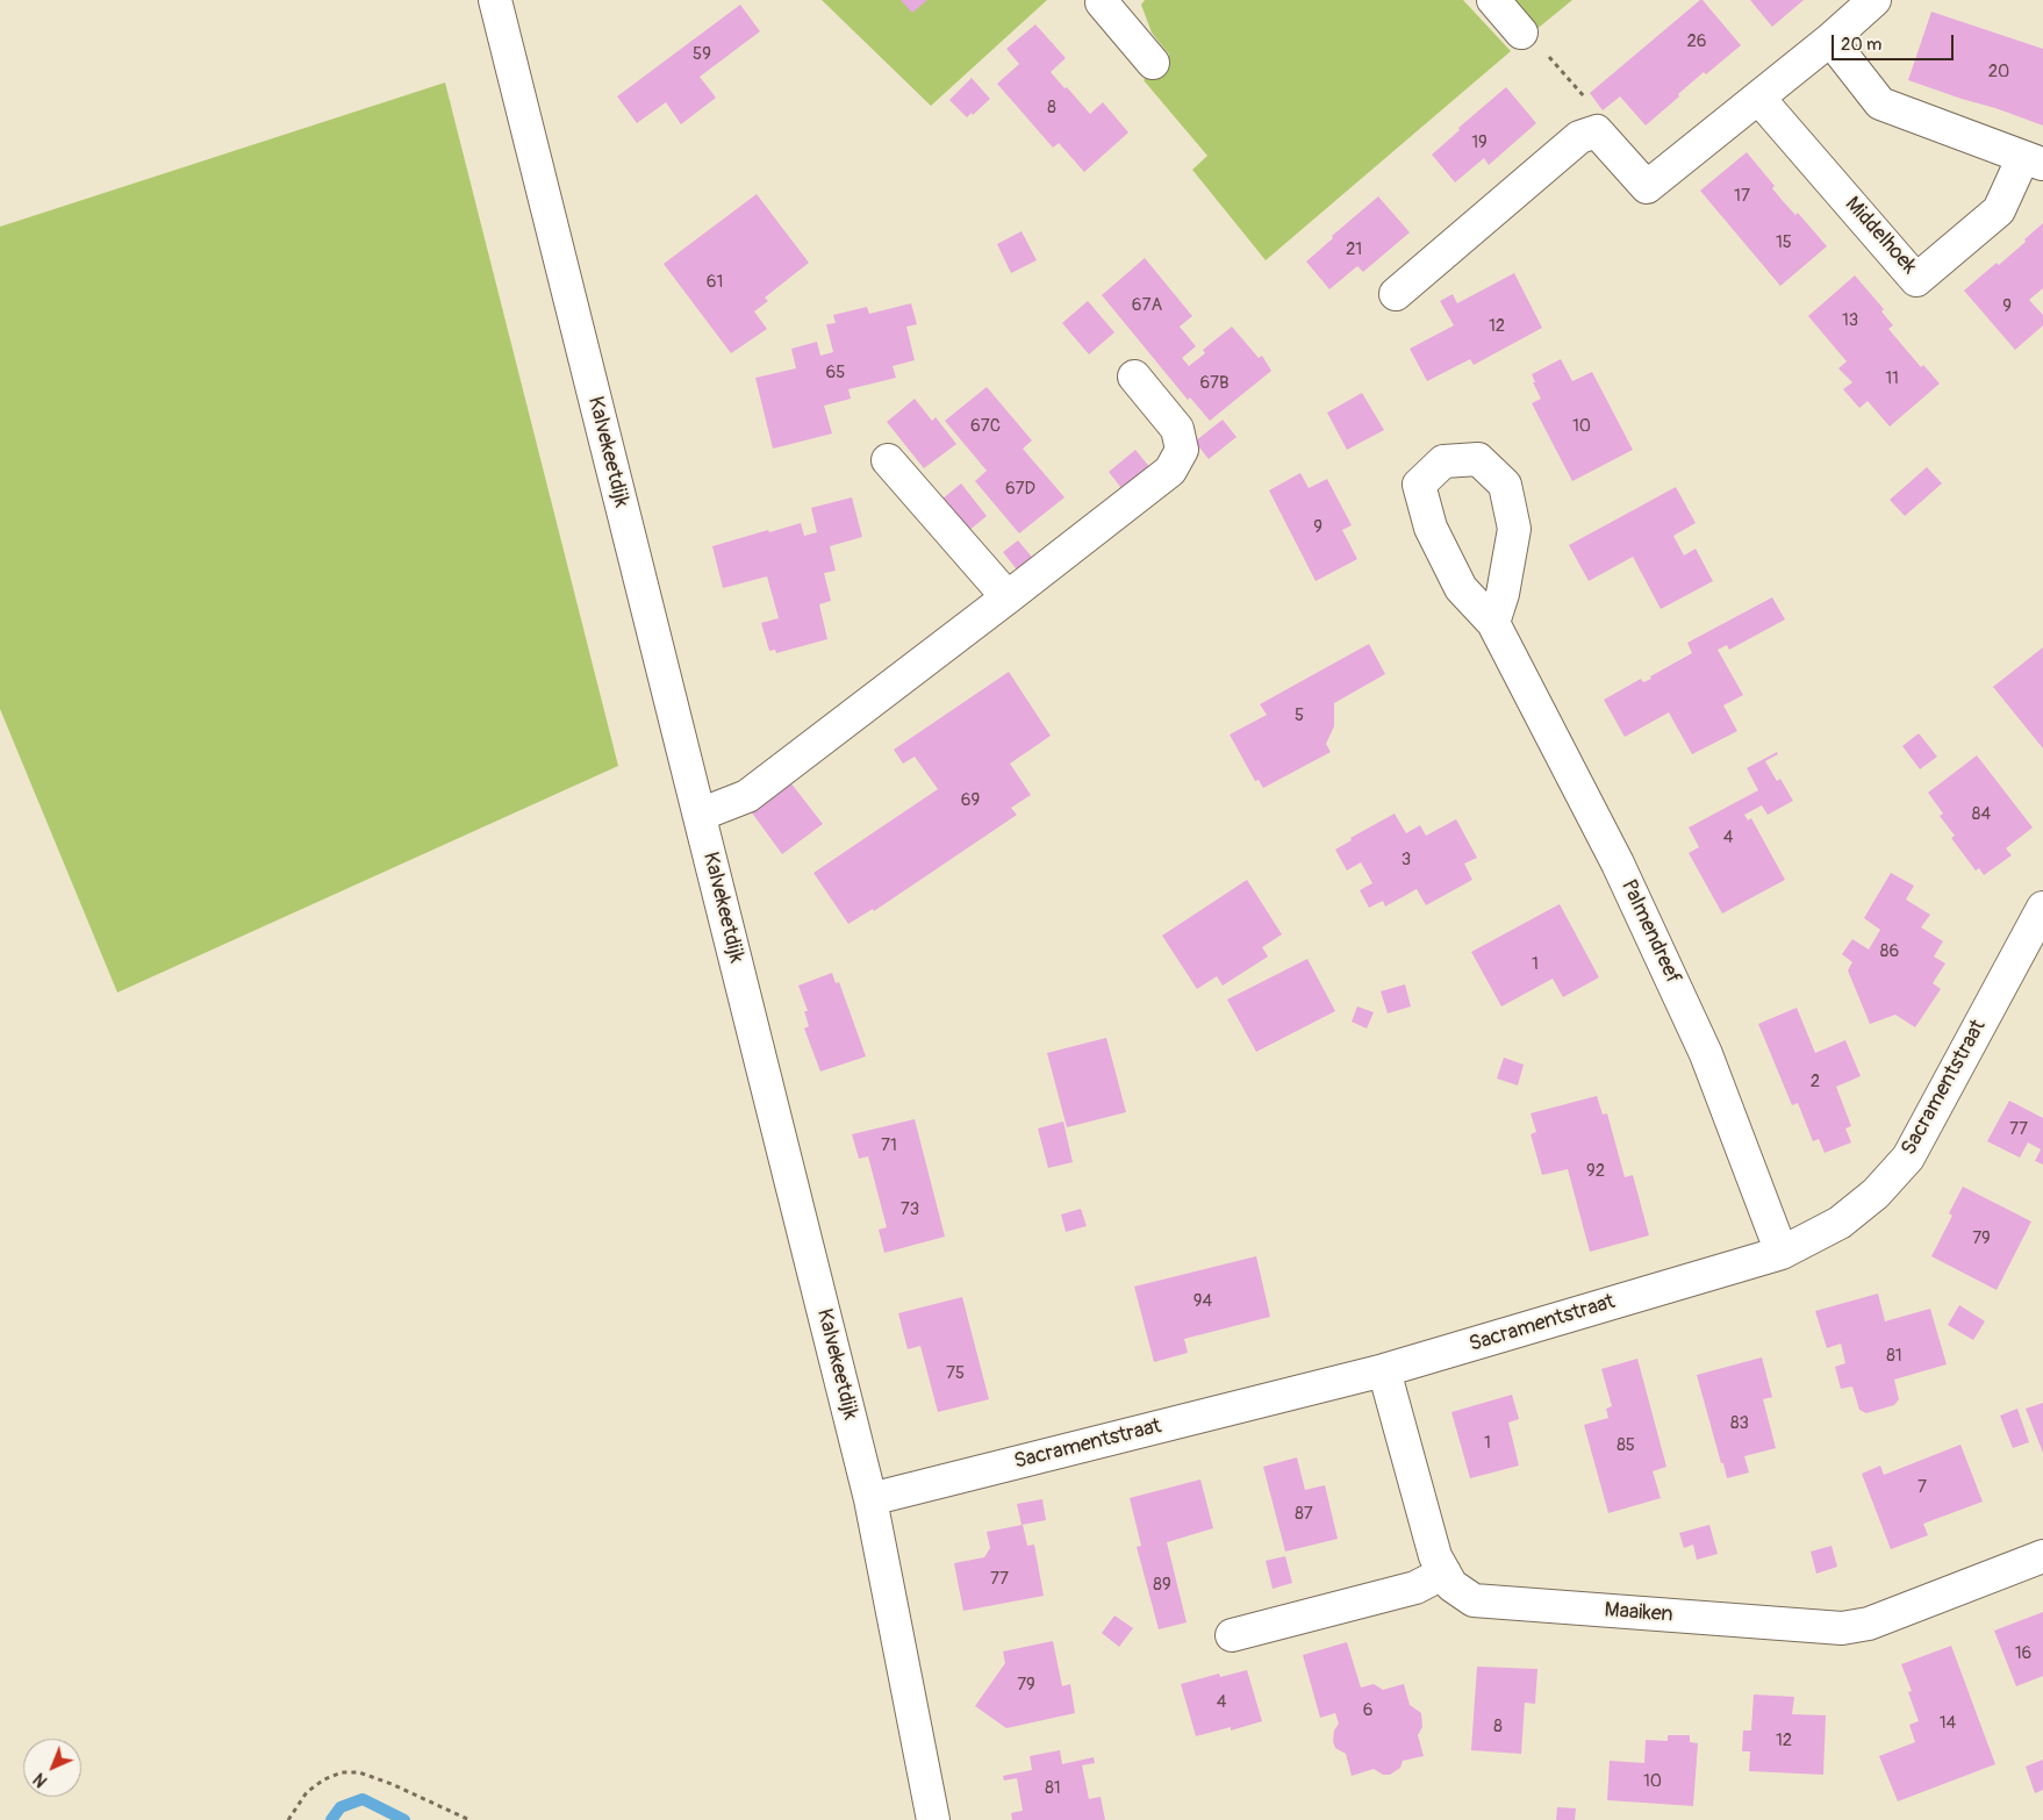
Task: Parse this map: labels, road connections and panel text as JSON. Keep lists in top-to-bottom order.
{
  "streets": {
    "street": [
      "Middelhoek",
      "Kalvekeetdijk",
      "Palmendreef",
      "Sacramentstraat",
      "Maaiken"
    ]
  },
  "crossings": [
    ["Kalvekeetdijk", "Sacramentstraat"],
    ["Palmendreef", "Sacramentstraat"],
    ["Sacramentstraat", "Maaiken"]
  ],
  "house_numbers": [
    "26",
    "59",
    "20",
    "8",
    "19",
    "17",
    "15",
    "21",
    "61",
    "67A",
    "9",
    "13",
    "12",
    "65",
    "11",
    "67B",
    "67C",
    "10",
    "67D",
    "9",
    "5",
    "69",
    "84",
    "4",
    "3",
    "86",
    "1",
    "2",
    "77",
    "71",
    "92",
    "73",
    "79",
    "94",
    "81",
    "75",
    "83",
    "1",
    "85",
    "7",
    "87",
    "77",
    "89",
    "16",
    "79",
    "4",
    "6",
    "14",
    "8",
    "12",
    "10",
    "81"
  ],
  "scale_bar": "20 m",
  "north": "bottom left"
}
